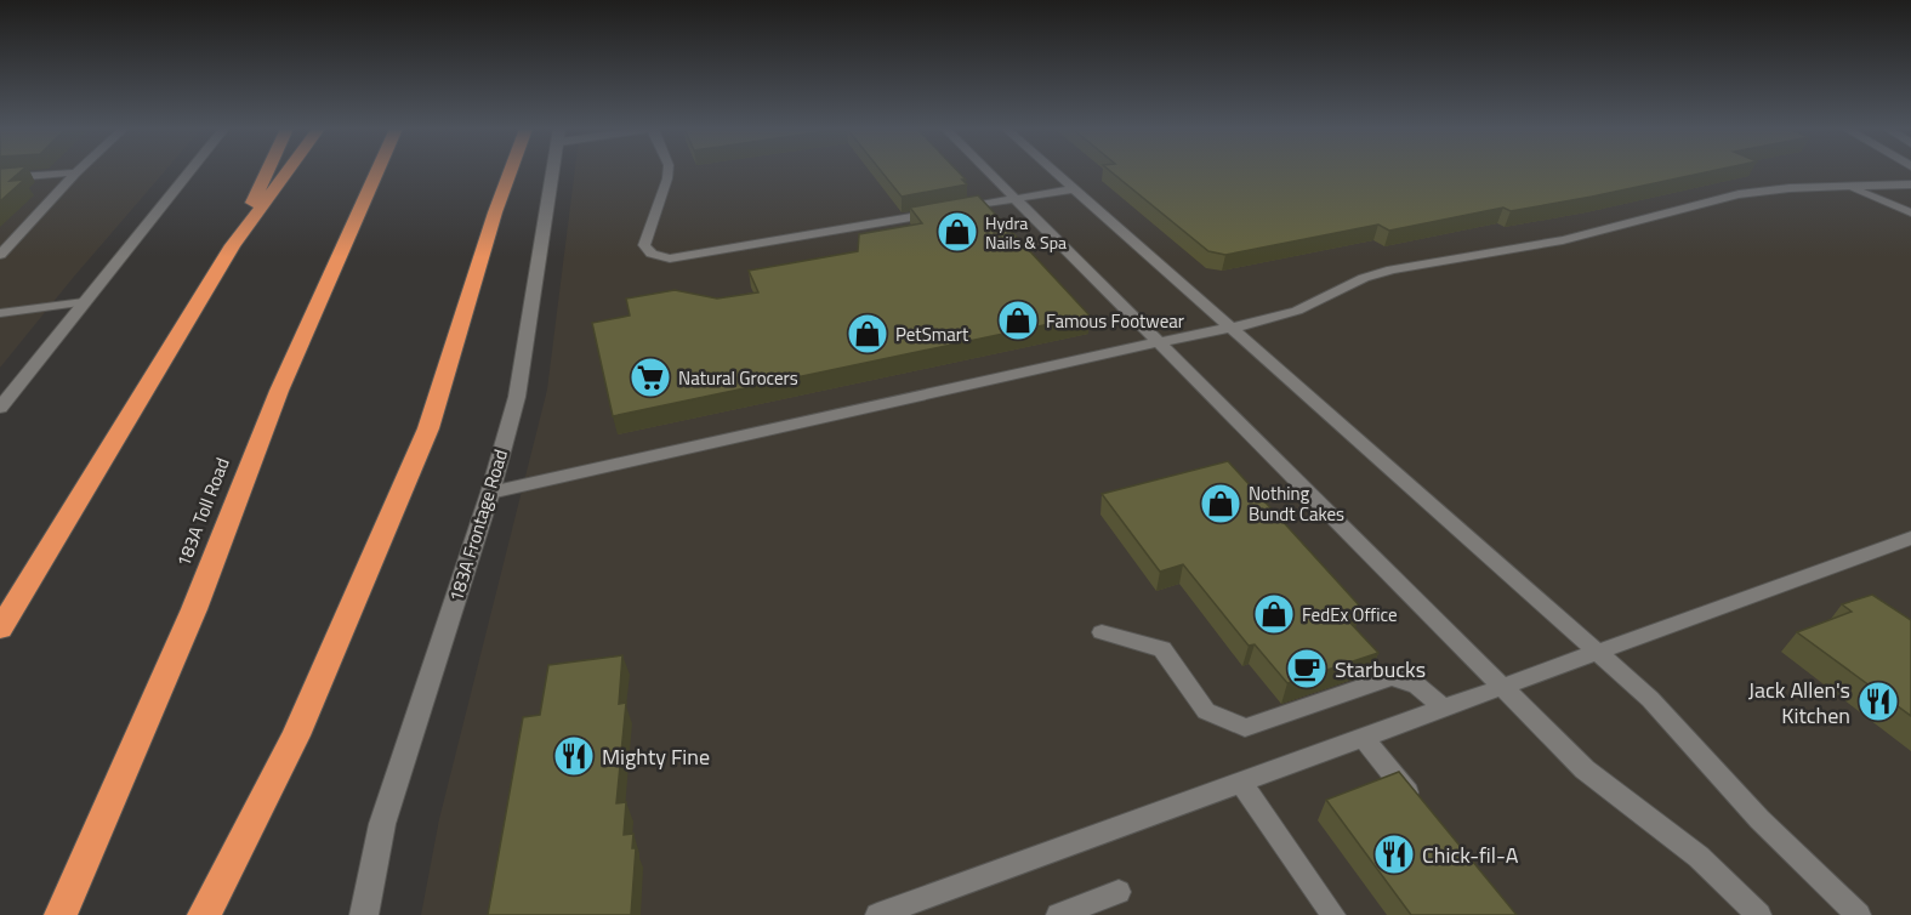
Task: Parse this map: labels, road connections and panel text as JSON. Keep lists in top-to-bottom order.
{
  "streets": {
    "highway": ["183A Toll Road"],
    "main road": ["183A Frontage Road"]
  },
  "places": {
    "shop": [
      "Hydra Nails & Spa",
      "Famous Footwear",
      "PetSmart",
      "Nothing Bundt Cakes",
      "FedEx Office"
    ],
    "supermarket": ["Natural Grocers"],
    "cafe": ["Starbucks"],
    "restaurant": ["Jack Allen's Kitchen", "Mighty Fine", "Chick-fil-A"]
  }
}
